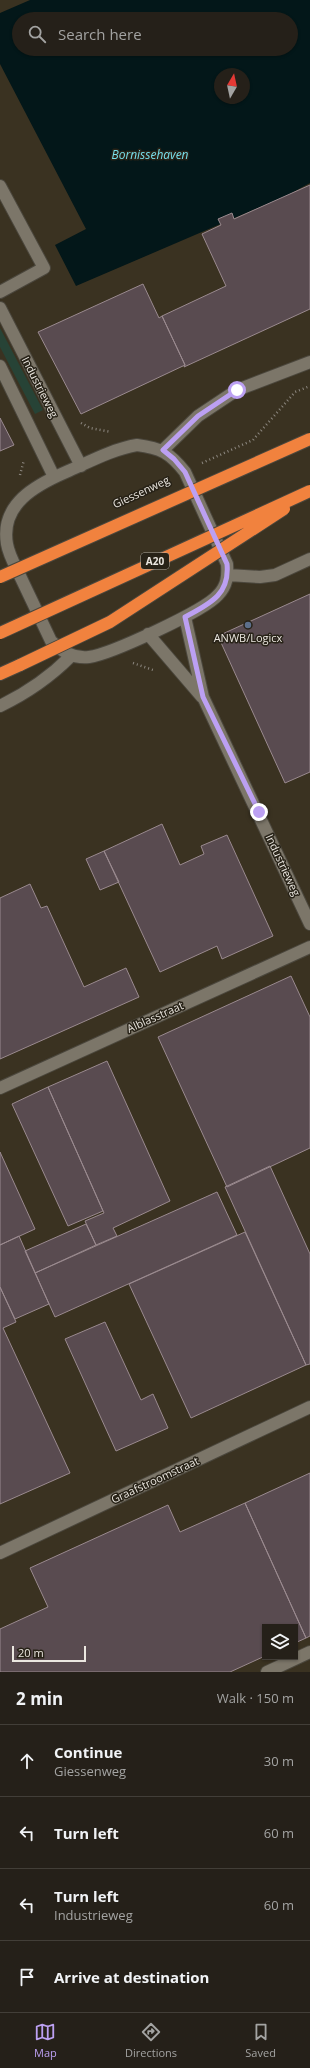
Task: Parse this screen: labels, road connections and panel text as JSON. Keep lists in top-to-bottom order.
{
  "streets": {
    "highway": ["A20"],
    "street": ["Industrieweg", "Alblasstraat", "Graafstroomstraat"]
  },
  "water": ["Bornissehaven"],
  "places": ["ANWB/Logicx"],
  "scale_bar": "20 m",
  "north": "top",
  "page": {
    "search": "Search here",
    "scale": "20 m",
    "heading": ["2 min", "Walk · 150 m"],
    "list": [
      ["Continue", "Giessenweg", "30 m"],
      ["Turn left", "60 m"],
      ["Turn left", "Industrieweg", "60 m"],
      "Arrive at destination"
    ],
    "nav": ["Map", "Directions", "Saved"]
  }
}
